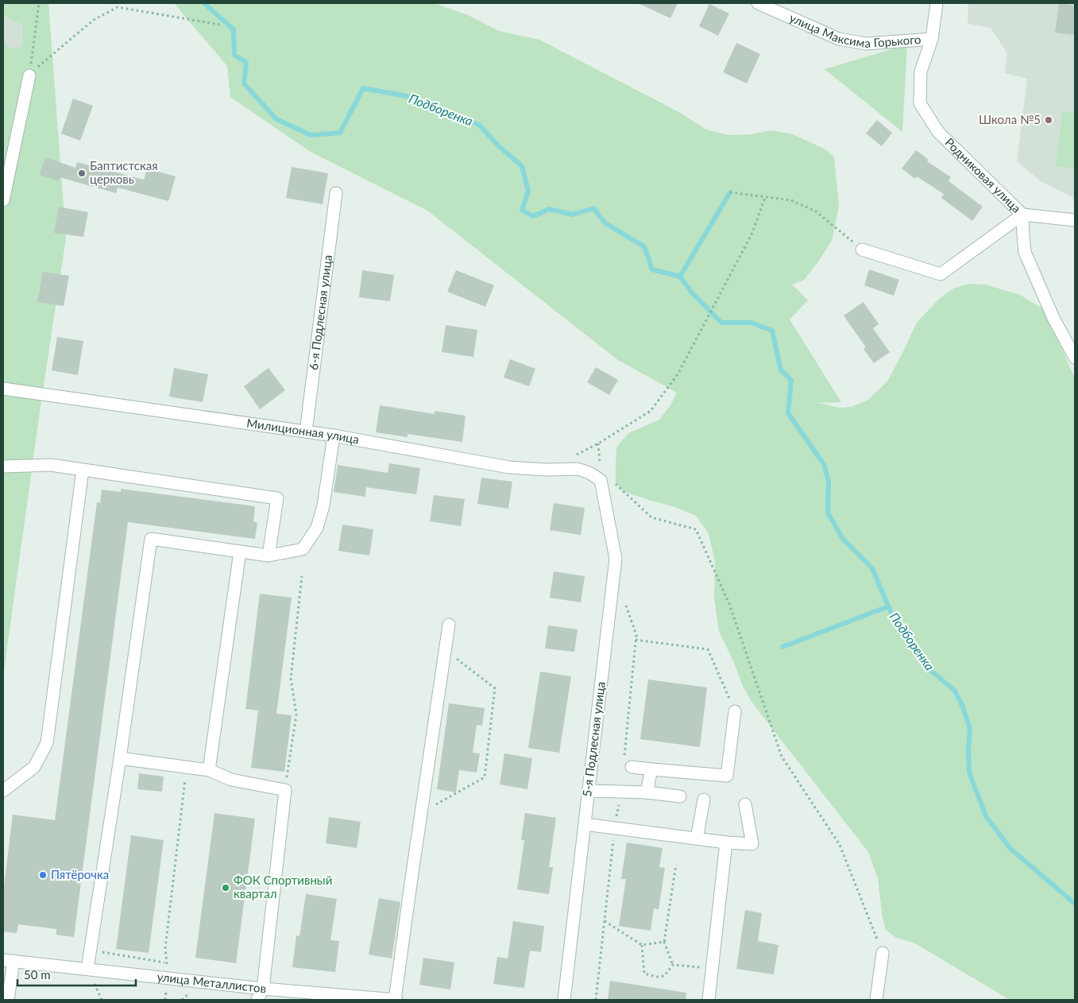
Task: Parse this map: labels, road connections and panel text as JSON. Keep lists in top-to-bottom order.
{
  "streets": {
    "street": [
      "улица Максима Горького",
      "Родниковая улица",
      "6-я Подлесная улица",
      "Милиционная улица",
      "5-я Подлесная улица",
      "улица Металлистов"
    ]
  },
  "crossings": [
    ["улица Максима Горького", "Родниковая улица"],
    ["6-я Подлесная улица", "Милиционная улица"],
    ["Милиционная улица", "5-я Подлесная улица"]
  ],
  "water": ["Подборенка"],
  "places": [
    "Школа №5",
    "Баптистская церковь",
    "Пятёрочка",
    "ФОК Спортивный квартал"
  ],
  "scale_bar": "50 m"
}
